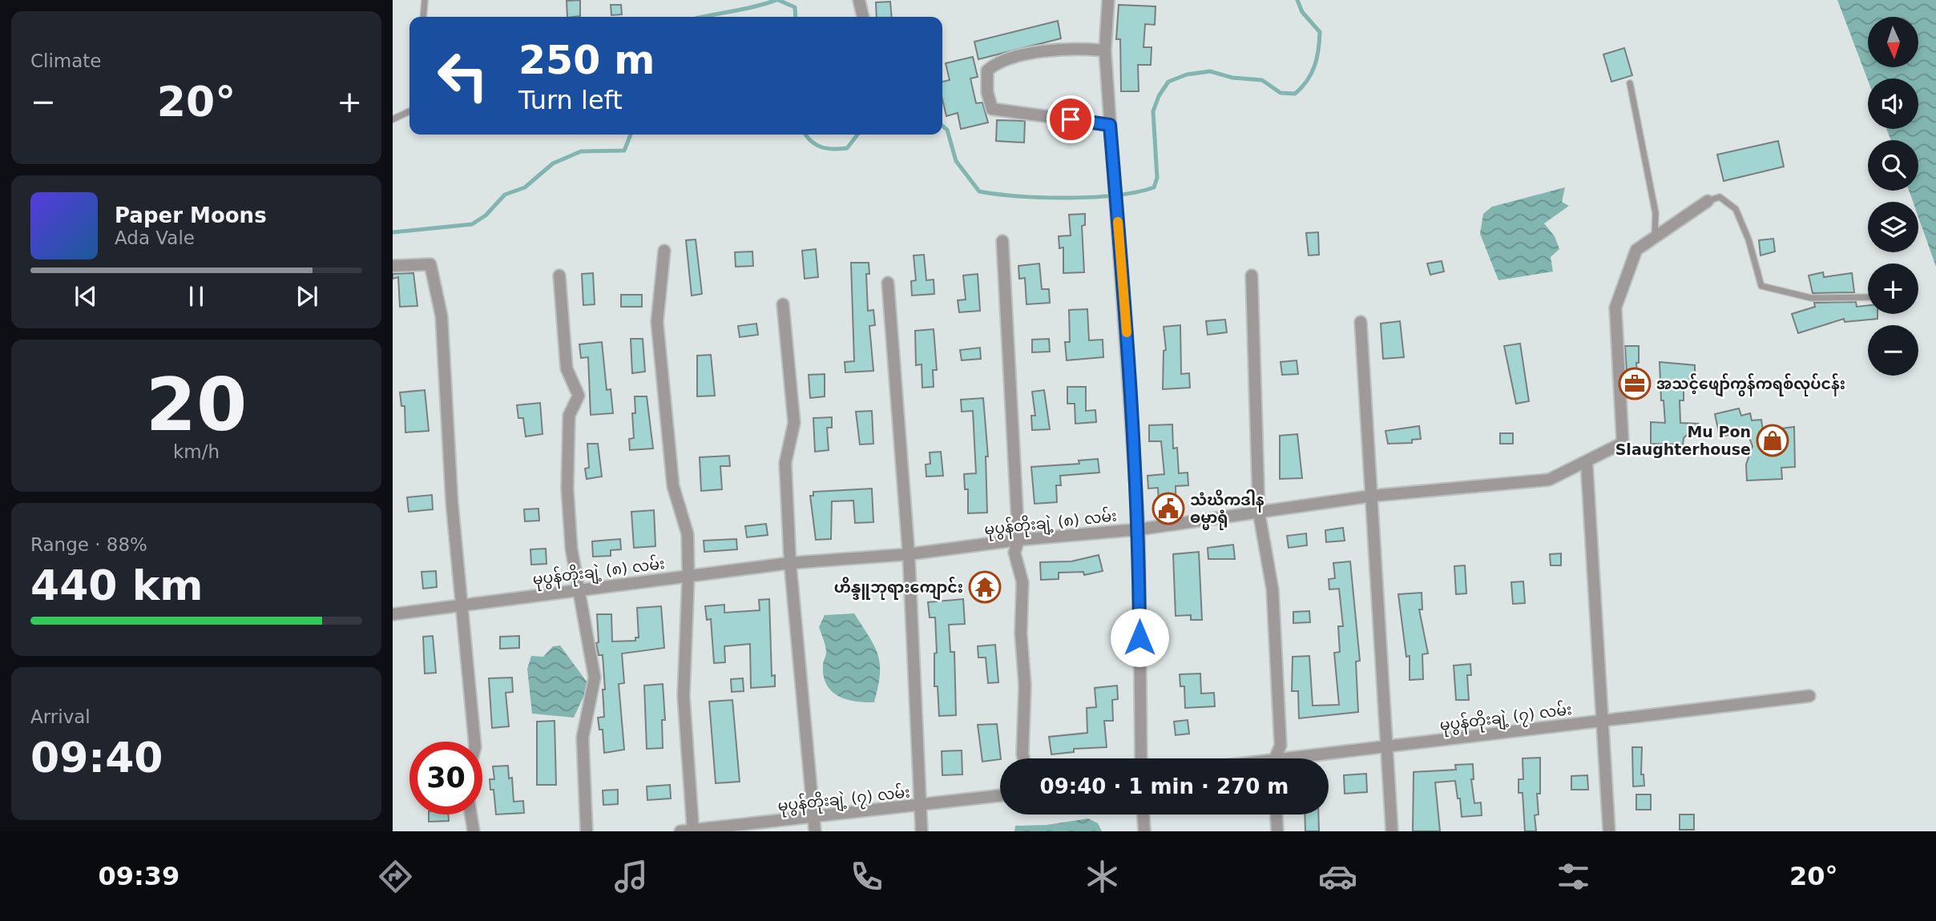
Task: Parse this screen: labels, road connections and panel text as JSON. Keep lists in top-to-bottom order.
{
  "streets": {
    "street": ["မုပွန်တိုးချဲ့ (၈) လမ်း", "မုပွန်တိုးချဲ့ (၇) လမ်း"]
  },
  "places": {
    "office": ["အသင့်ဖျော်ကွန်ကရစ်လုပ်ငန်း"],
    "shop": ["Mu Pon Slaughterhouse"],
    "public building": ["သံဃိကဒါန ဓမ္မာရုံ"],
    "temple": ["ဟိန္ဒူဘုရားကျောင်း"]
  },
  "north": "bottom",
  "page": {
    "tile": [
      "Climate",
      ["20", "km/h"],
      ["Range · 88%", "440 km"],
      ["Arrival", "09:40"]
    ],
    "map_buttons": ["+", "−"],
    "turn": ["250 m", "Turn left"],
    "heat": ["−", "20°", "+"],
    "song": ["Paper Moons", "Ada Vale"],
    "limit": "30",
    "trip": "09:40 · 1 min · 270 m",
    "tabs": ["09:39", "20°"]
  }
}
